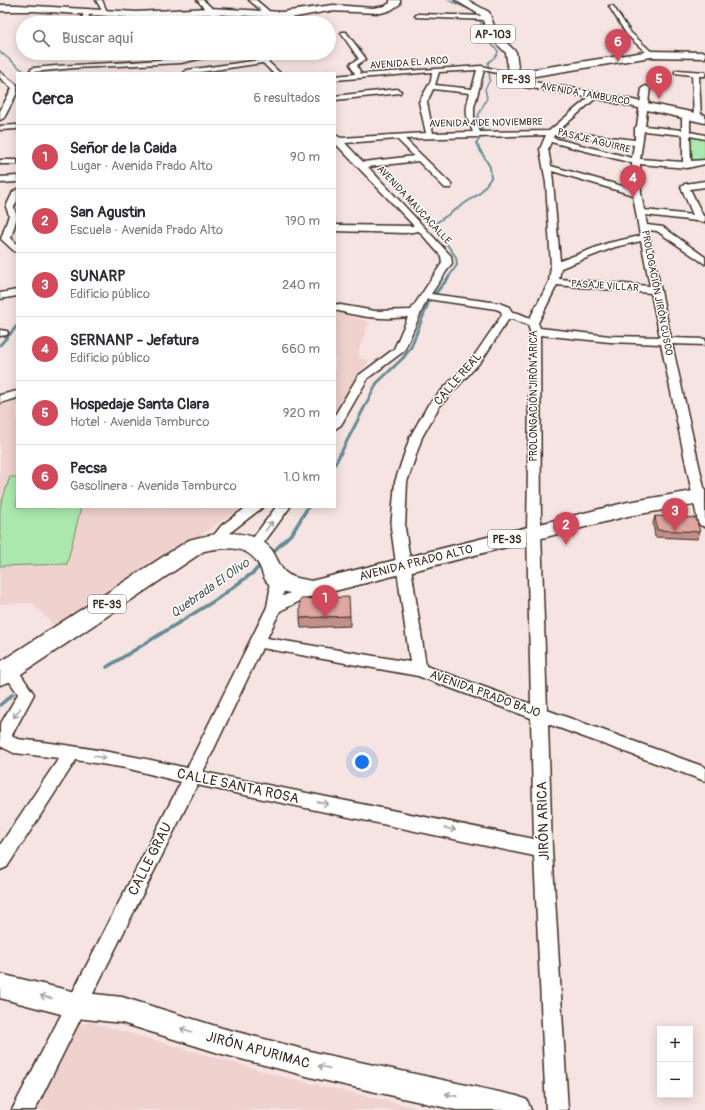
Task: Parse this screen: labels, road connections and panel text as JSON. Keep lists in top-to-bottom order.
{
  "streets": {
    "main road": [
      "AP-103",
      "PE-3S",
      "AVENIDA TAMBURCO",
      "AVENIDA PRADO ALTO"
    ],
    "street": [
      "AVENIDA EL ARCO",
      "AVENIDA 4 DE NOVIEMBRE",
      "PASAJE AGUIRRE",
      "AVENIDA MAUCACALLE",
      "PASAJE VILLAR",
      "PROLOGACIÓN JIRÓN CUSCO",
      "CALLE REAL",
      "PROLONGACIÓN JIRÓN ARICA",
      "AVENIDA PRADO BAJO",
      "CALLE SANTA ROSA",
      "JIRÓN ARICA",
      "CALLE GRAU",
      "JIRÓN APURIMAC"
    ]
  },
  "crossings": [
    ["AP-103", "AVENIDA EL ARCO"],
    ["AP-103", "AVENIDA TAMBURCO"],
    ["AVENIDA EL ARCO", "AVENIDA TAMBURCO"],
    ["AVENIDA TAMBURCO", "PROLOGACIÓN JIRÓN CUSCO"],
    ["AVENIDA 4 DE NOVIEMBRE", "PASAJE AGUIRRE"],
    ["AVENIDA 4 DE NOVIEMBRE", "AVENIDA MAUCACALLE"],
    ["AVENIDA 4 DE NOVIEMBRE", "PROLOGACIÓN JIRÓN CUSCO"],
    ["AVENIDA 4 DE NOVIEMBRE", "PROLONGACIÓN JIRÓN ARICA"],
    ["PASAJE AGUIRRE", "PROLOGACIÓN JIRÓN CUSCO"],
    ["PASAJE AGUIRRE", "PROLONGACIÓN JIRÓN ARICA"],
    ["PASAJE VILLAR", "PROLOGACIÓN JIRÓN CUSCO"],
    ["PASAJE VILLAR", "PROLONGACIÓN JIRÓN ARICA"],
    ["PROLOGACIÓN JIRÓN CUSCO", "AVENIDA PRADO ALTO"],
    ["CALLE REAL", "AVENIDA PRADO ALTO"],
    ["CALLE REAL", "AVENIDA PRADO BAJO"],
    ["PROLONGACIÓN JIRÓN ARICA", "AVENIDA PRADO ALTO"],
    ["PROLONGACIÓN JIRÓN ARICA", "JIRÓN ARICA"],
    ["AVENIDA PRADO ALTO", "JIRÓN ARICA"],
    ["AVENIDA PRADO ALTO", "CALLE GRAU"],
    ["AVENIDA PRADO BAJO", "JIRÓN ARICA"],
    ["AVENIDA PRADO BAJO", "CALLE GRAU"],
    ["CALLE SANTA ROSA", "JIRÓN ARICA"],
    ["CALLE SANTA ROSA", "CALLE GRAU"],
    ["CALLE GRAU", "JIRÓN APURIMAC"]
  ],
  "one_way": ["CALLE SANTA ROSA", "JIRÓN APURIMAC"],
  "water": ["Quebrada El Olivo"],
  "page": {
    "search": "Buscar aquí",
    "pins": [
      "6",
      "5",
      "4",
      "3",
      "2",
      "1"
    ],
    "heading": ["Cerca", "6 resultados"],
    "list": [
      {
        "mark": "1",
        "name": "Señor de la Caida",
        "note": "Lugar · Avenida Prado Alto",
        "value": "90 m"
      },
      {
        "mark": "2",
        "name": "San Agustin",
        "note": "Escuela · Avenida Prado Alto",
        "value": "190 m"
      },
      {
        "mark": "3",
        "name": "SUNARP",
        "note": "Edificio público",
        "value": "240 m"
      },
      {
        "mark": "4",
        "name": "SERNANP - Jefatura",
        "note": "Edificio público",
        "value": "660 m"
      },
      {
        "mark": "5",
        "name": "Hospedaje Santa Clara",
        "note": "Hotel · Avenida Tamburco",
        "value": "920 m"
      },
      {
        "mark": "6",
        "name": "Pecsa",
        "note": "Gasolinera · Avenida Tamburco",
        "value": "1.0 km"
      }
    ],
    "map_buttons": ["+", "−"]
  }
}
